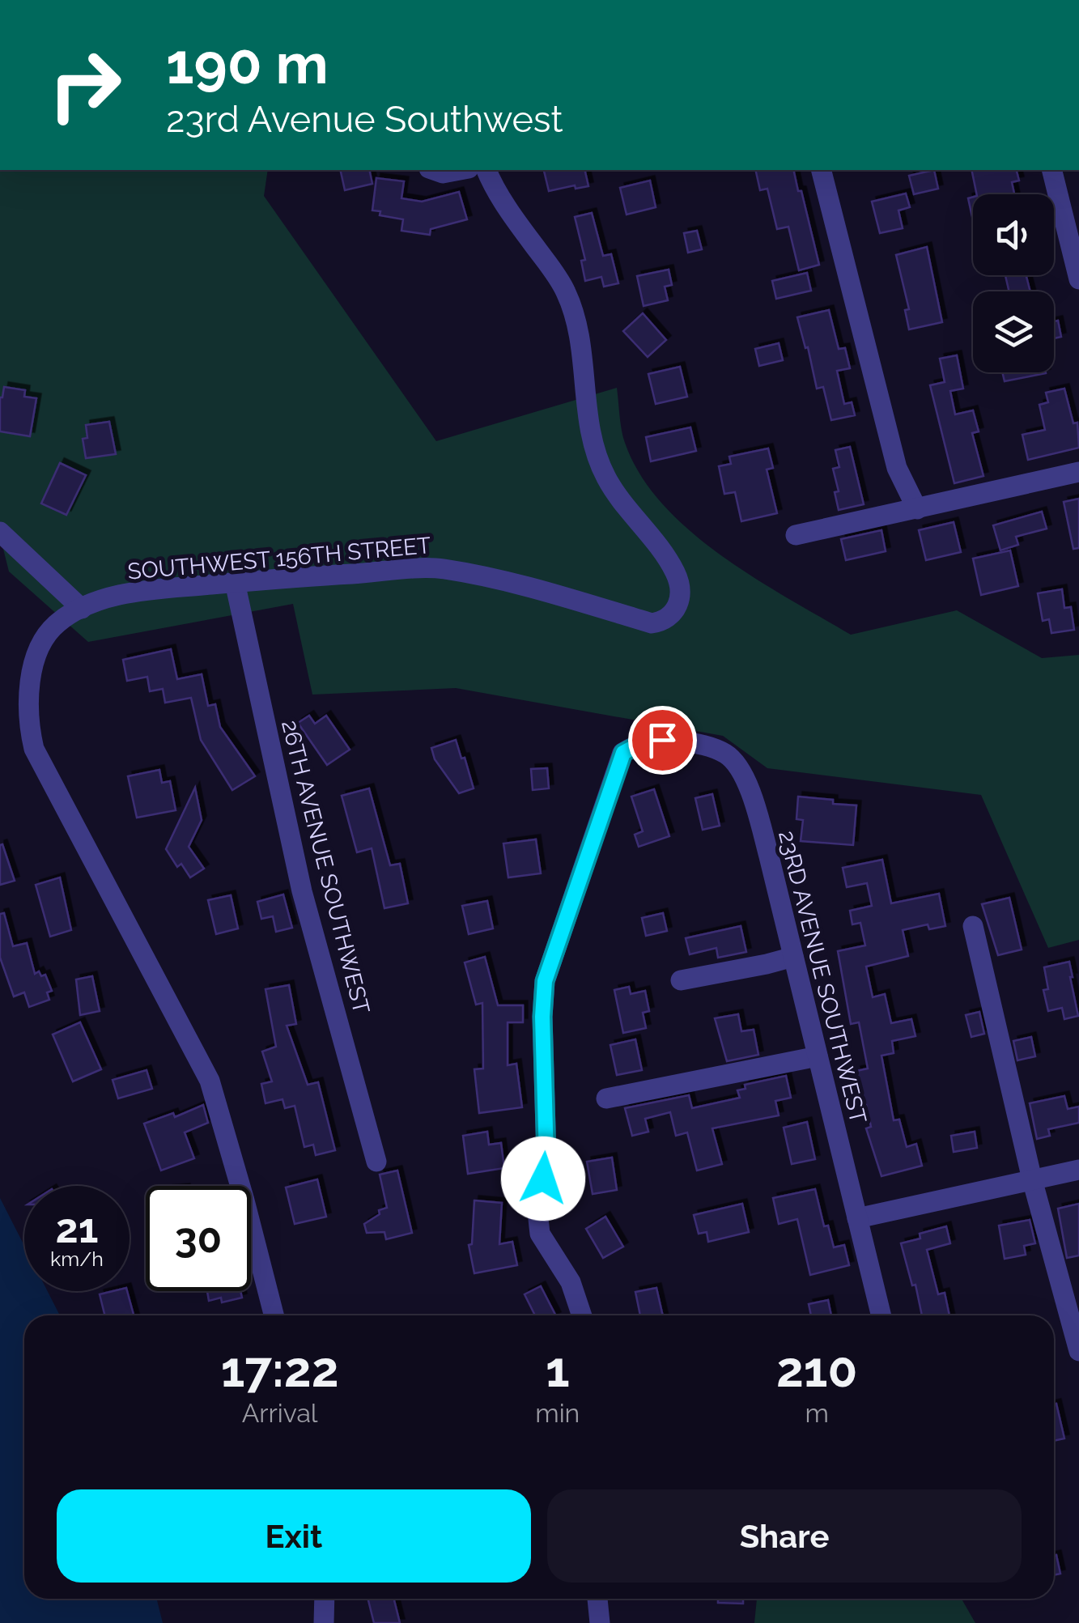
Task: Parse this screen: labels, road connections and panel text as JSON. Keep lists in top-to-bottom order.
{
  "streets": {
    "street": ["SOUTHWEST 156TH STREET", "26TH AVENUE SOUTHWEST", "23RD AVENUE SOUTHWEST"]
  },
  "crossings": [
    ["SOUTHWEST 156TH STREET", "26TH AVENUE SOUTHWEST"]
  ],
  "page": {
    "turn": ["190 m", "23rd Avenue Southwest"],
    "speed": "21 km/h",
    "limit": "30",
    "eta": [
      "17:22",
      "Arrival",
      "1",
      "min",
      "210",
      "m"
    ],
    "buttons": ["Exit", "Share"]
  }
}
